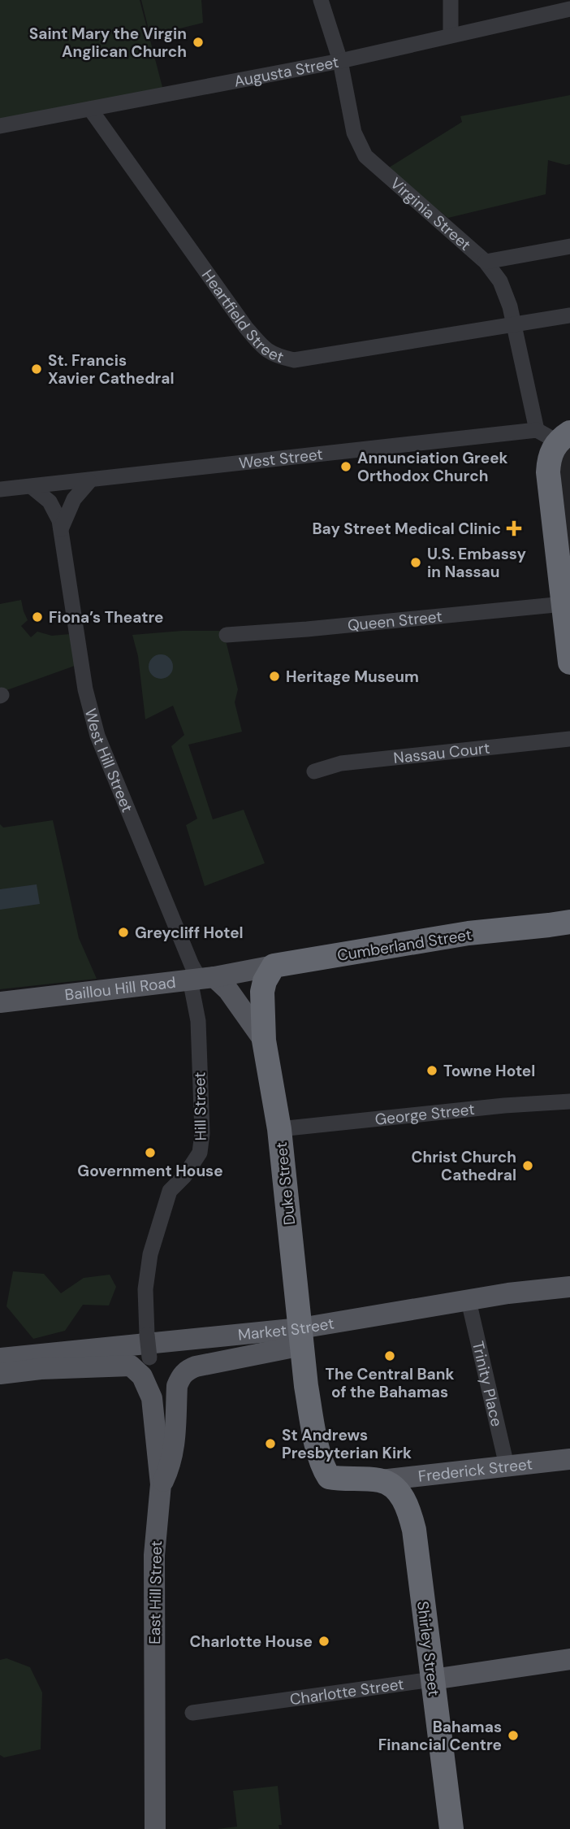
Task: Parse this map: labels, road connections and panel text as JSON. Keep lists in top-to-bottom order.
{
  "streets": {
    "highway": ["Cumberland Street", "Duke Street", "Shirley Street"],
    "main road": [
      "Baillou Hill Road",
      "Market Street",
      "Frederick Street",
      "East Hill Street",
      "Charlotte Street"
    ],
    "street": [
      "Augusta Street",
      "Virginia Street",
      "Heartfield Street",
      "West Street",
      "Queen Street",
      "Nassau Court",
      "West Hill Street",
      "Hill Street",
      "George Street",
      "Trinity Place"
    ]
  },
  "crossings": [
    ["Augusta Street", "Virginia Street"],
    ["Augusta Street", "Heartfield Street"],
    ["Virginia Street", "Heartfield Street"],
    ["Virginia Street", "West Street"],
    ["West Street", "West Hill Street"],
    ["West Hill Street", "Baillou Hill Road"],
    ["West Hill Street", "Hill Street"],
    ["West Hill Street", "Duke Street"],
    ["Cumberland Street", "Baillou Hill Road"],
    ["Cumberland Street", "Duke Street"],
    ["Baillou Hill Road", "Hill Street"],
    ["Baillou Hill Road", "Duke Street"],
    ["Hill Street", "Duke Street"],
    ["Hill Street", "East Hill Street"],
    ["George Street", "Duke Street"],
    ["Duke Street", "Market Street"],
    ["Duke Street", "Frederick Street"],
    ["Duke Street", "Shirley Street"],
    ["Market Street", "Trinity Place"],
    ["Trinity Place", "Frederick Street"],
    ["Frederick Street", "Shirley Street"],
    ["Shirley Street", "Charlotte Street"]
  ],
  "places": {
    "other": [
      "Saint Mary the Virgin Anglican Church",
      "St. Francis Xavier Cathedral",
      "Annunciation Greek Orthodox Church",
      "U.S. Embassy in Nassau",
      "Fiona’s Theatre",
      "Heritage Museum",
      "Greycliff Hotel",
      "Towne Hotel",
      "Government House",
      "Christ Church Cathedral",
      "The Central Bank of the Bahamas",
      "St Andrews Presbyterian Kirk",
      "Charlotte House",
      "Bahamas Financial Centre"
    ],
    "health": ["Bay Street Medical Clinic"]
  }
}
